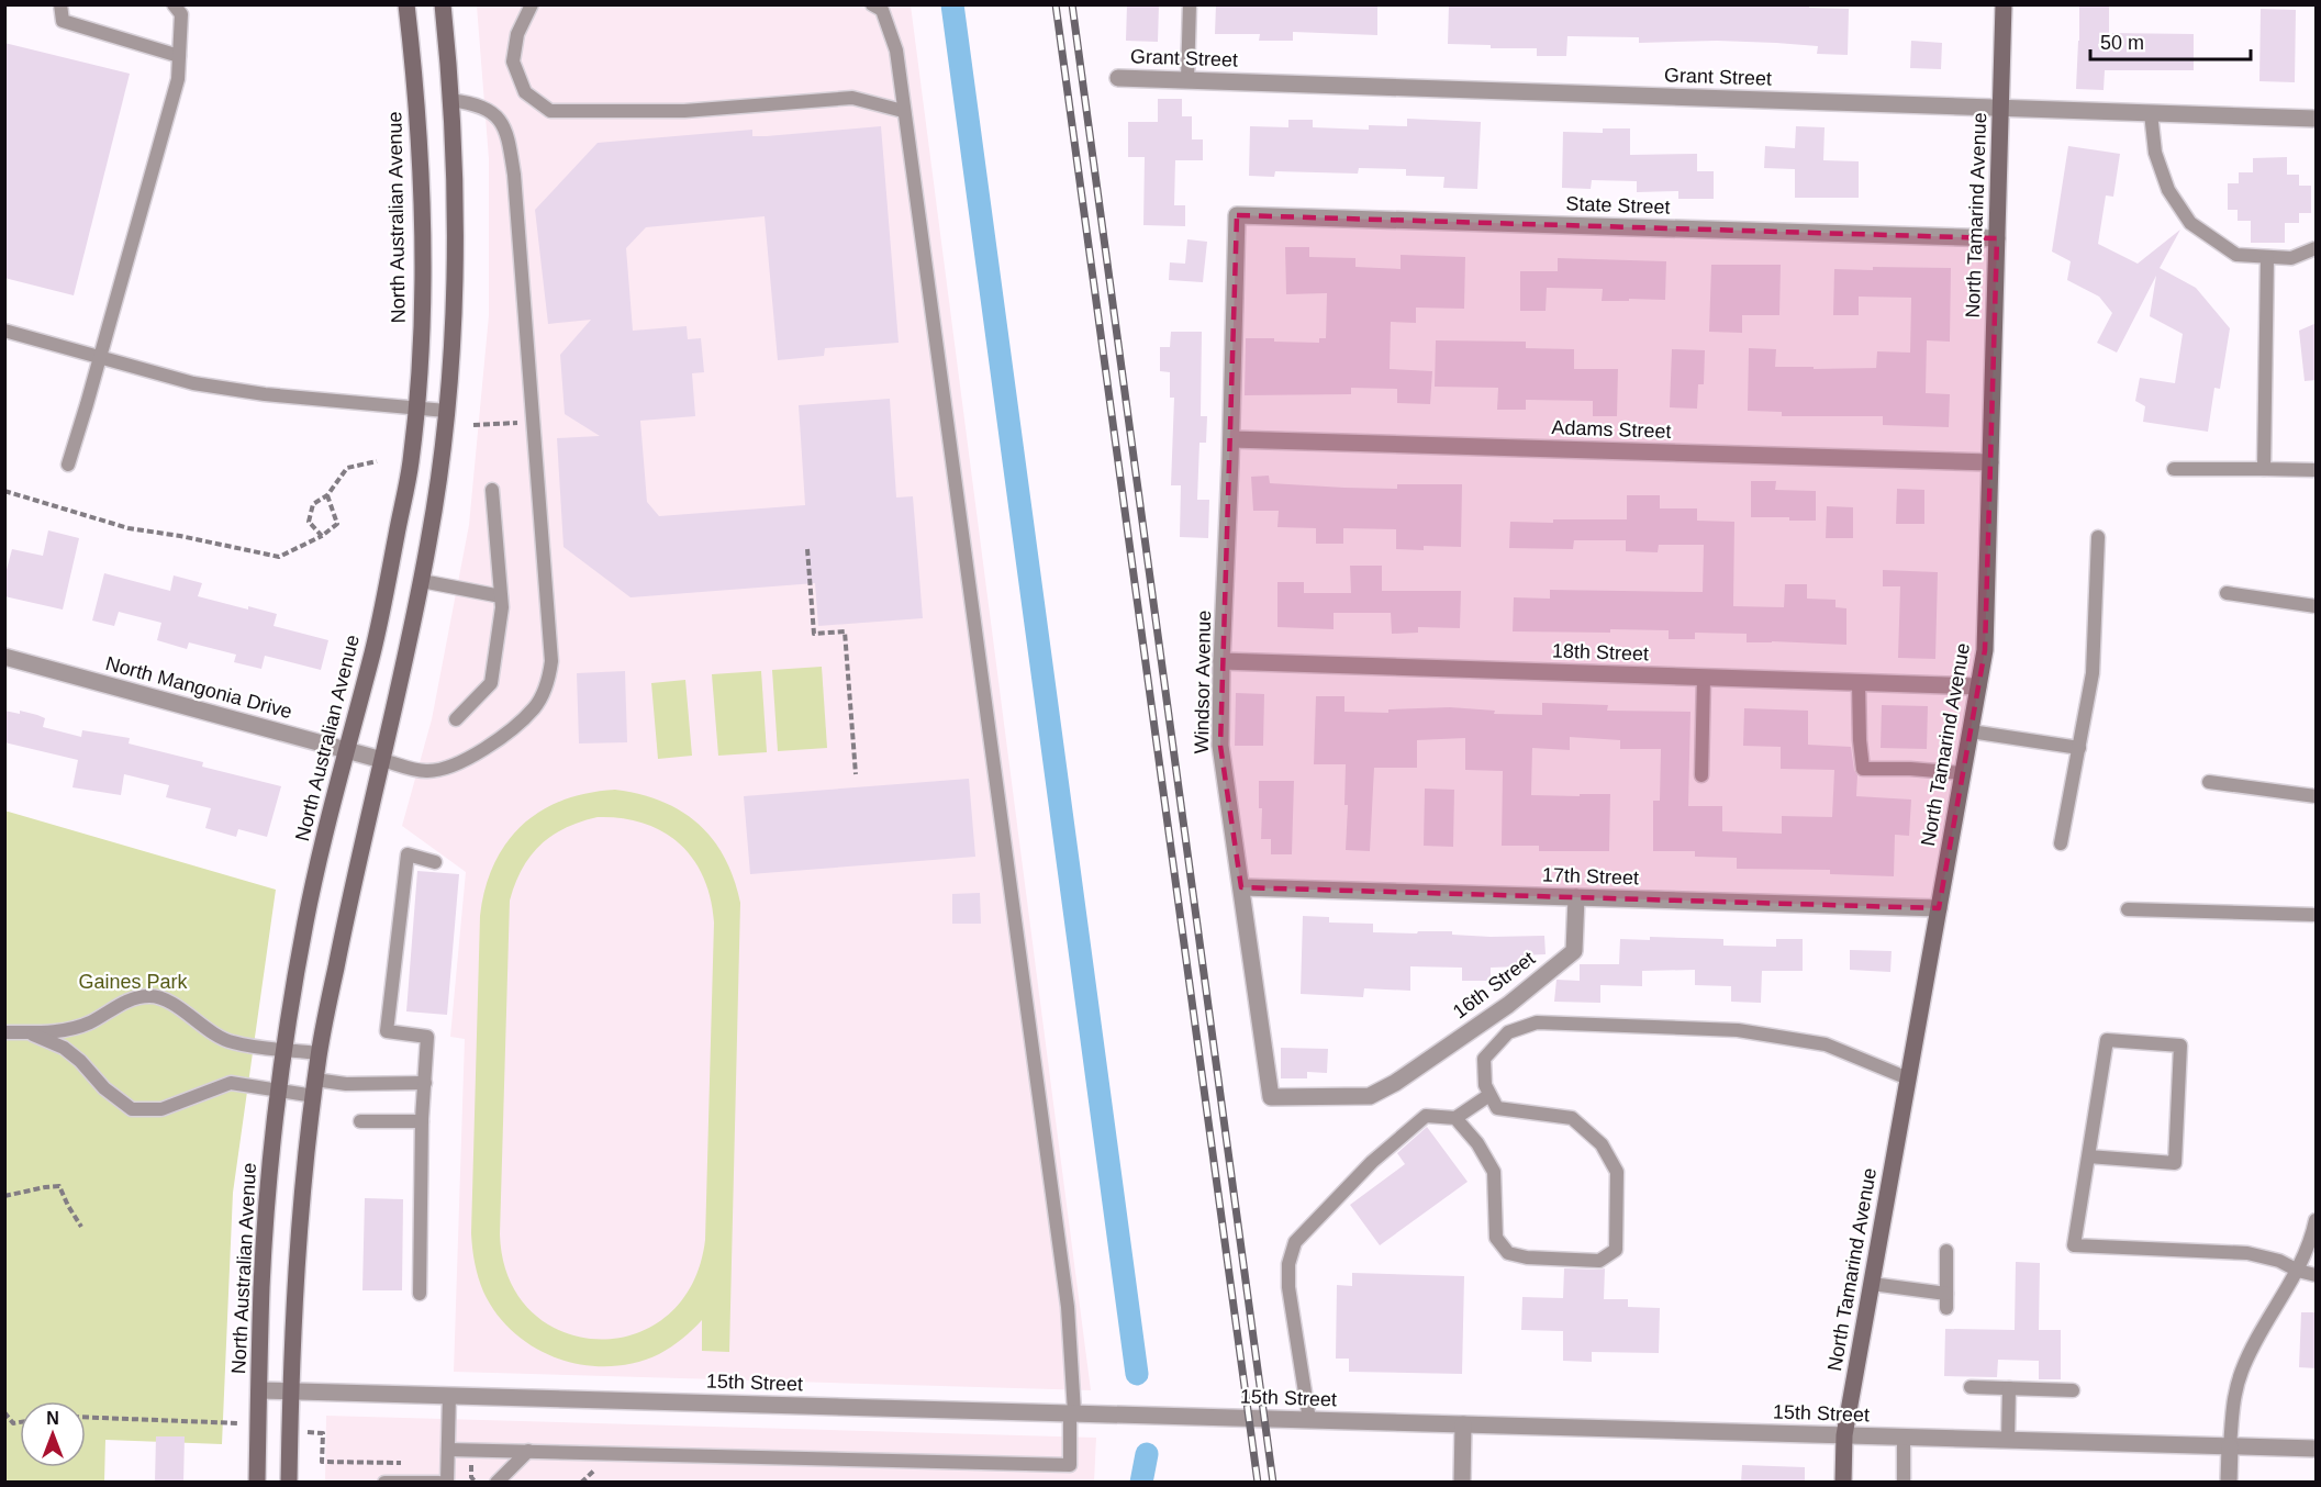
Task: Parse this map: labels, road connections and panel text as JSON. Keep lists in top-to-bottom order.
{
  "streets": {
    "main road": ["North Tamarind Avenue", "North Australian Avenue"],
    "street": [
      "Grant Street",
      "State Street",
      "Adams Street",
      "18th Street",
      "Windsor Avenue",
      "North Mangonia Drive",
      "17th Street",
      "16th Street",
      "15th Street"
    ]
  },
  "crossings": [
    ["Grant Street", "North Tamarind Avenue"],
    ["State Street", "North Tamarind Avenue"],
    ["State Street", "Windsor Avenue"],
    ["North Tamarind Avenue", "Adams Street"],
    ["North Tamarind Avenue", "18th Street"],
    ["North Tamarind Avenue", "17th Street"],
    ["North Tamarind Avenue", "15th Street"],
    ["North Australian Avenue", "North Mangonia Drive"],
    ["North Australian Avenue", "15th Street"],
    ["Adams Street", "Windsor Avenue"],
    ["18th Street", "Windsor Avenue"],
    ["Windsor Avenue", "17th Street"],
    ["Windsor Avenue", "16th Street"],
    ["17th Street", "16th Street"]
  ],
  "parks": ["Gaines Park"],
  "scale_bar": "50 m",
  "north": "top"
}
